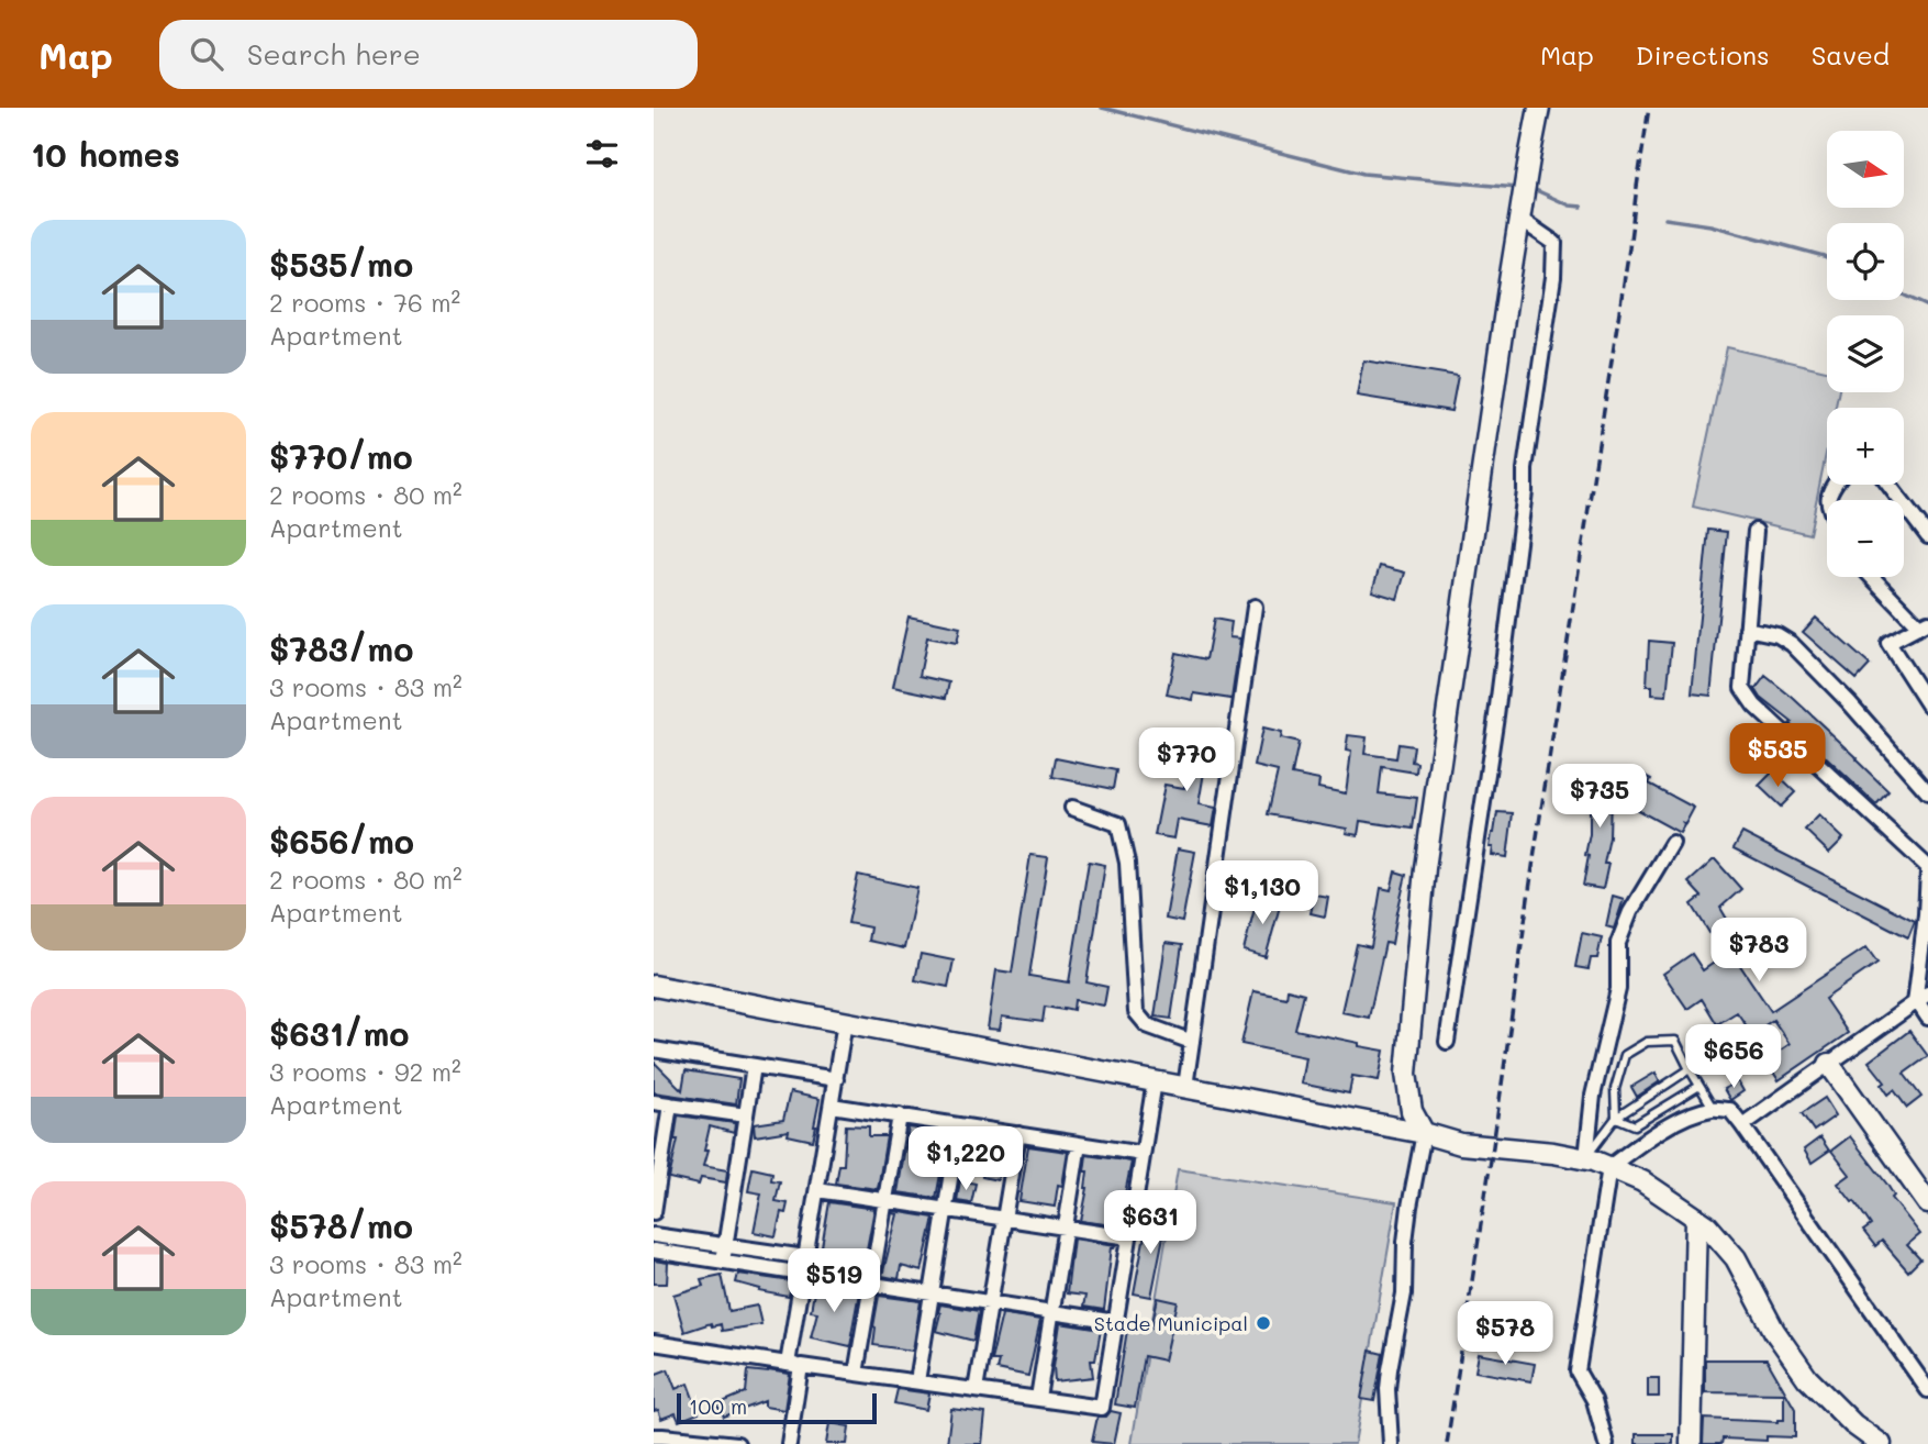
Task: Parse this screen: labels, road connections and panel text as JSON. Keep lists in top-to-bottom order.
{
  "places": ["Stade Municipal"],
  "scale_bar": "100 m",
  "north": "right",
  "page": {
    "header": "Map",
    "search": "Search here",
    "nav": ["Map", "Directions", "Saved"],
    "heading": "10 homes",
    "map_buttons": ["+", "−"],
    "list": [
      {
        "name": "$535/mo",
        "note": "2 rooms · 76 m² · Apartment"
      },
      {
        "name": "$770/mo",
        "note": "2 rooms · 80 m² · Apartment"
      },
      {
        "name": "$783/mo",
        "note": "3 rooms · 83 m² · Apartment"
      },
      {
        "name": "$656/mo",
        "note": "2 rooms · 80 m² · Apartment"
      },
      {
        "name": "$631/mo",
        "note": "3 rooms · 92 m² · Apartment"
      },
      {
        "name": "$578/mo",
        "note": "3 rooms · 83 m² · Apartment"
      }
    ],
    "price": [
      "$535",
      "$770",
      "$735",
      "$1,130",
      "$783",
      "$656",
      "$1,220",
      "$631",
      "$519",
      "$578"
    ],
    "scale": "100 m"
  }
}
